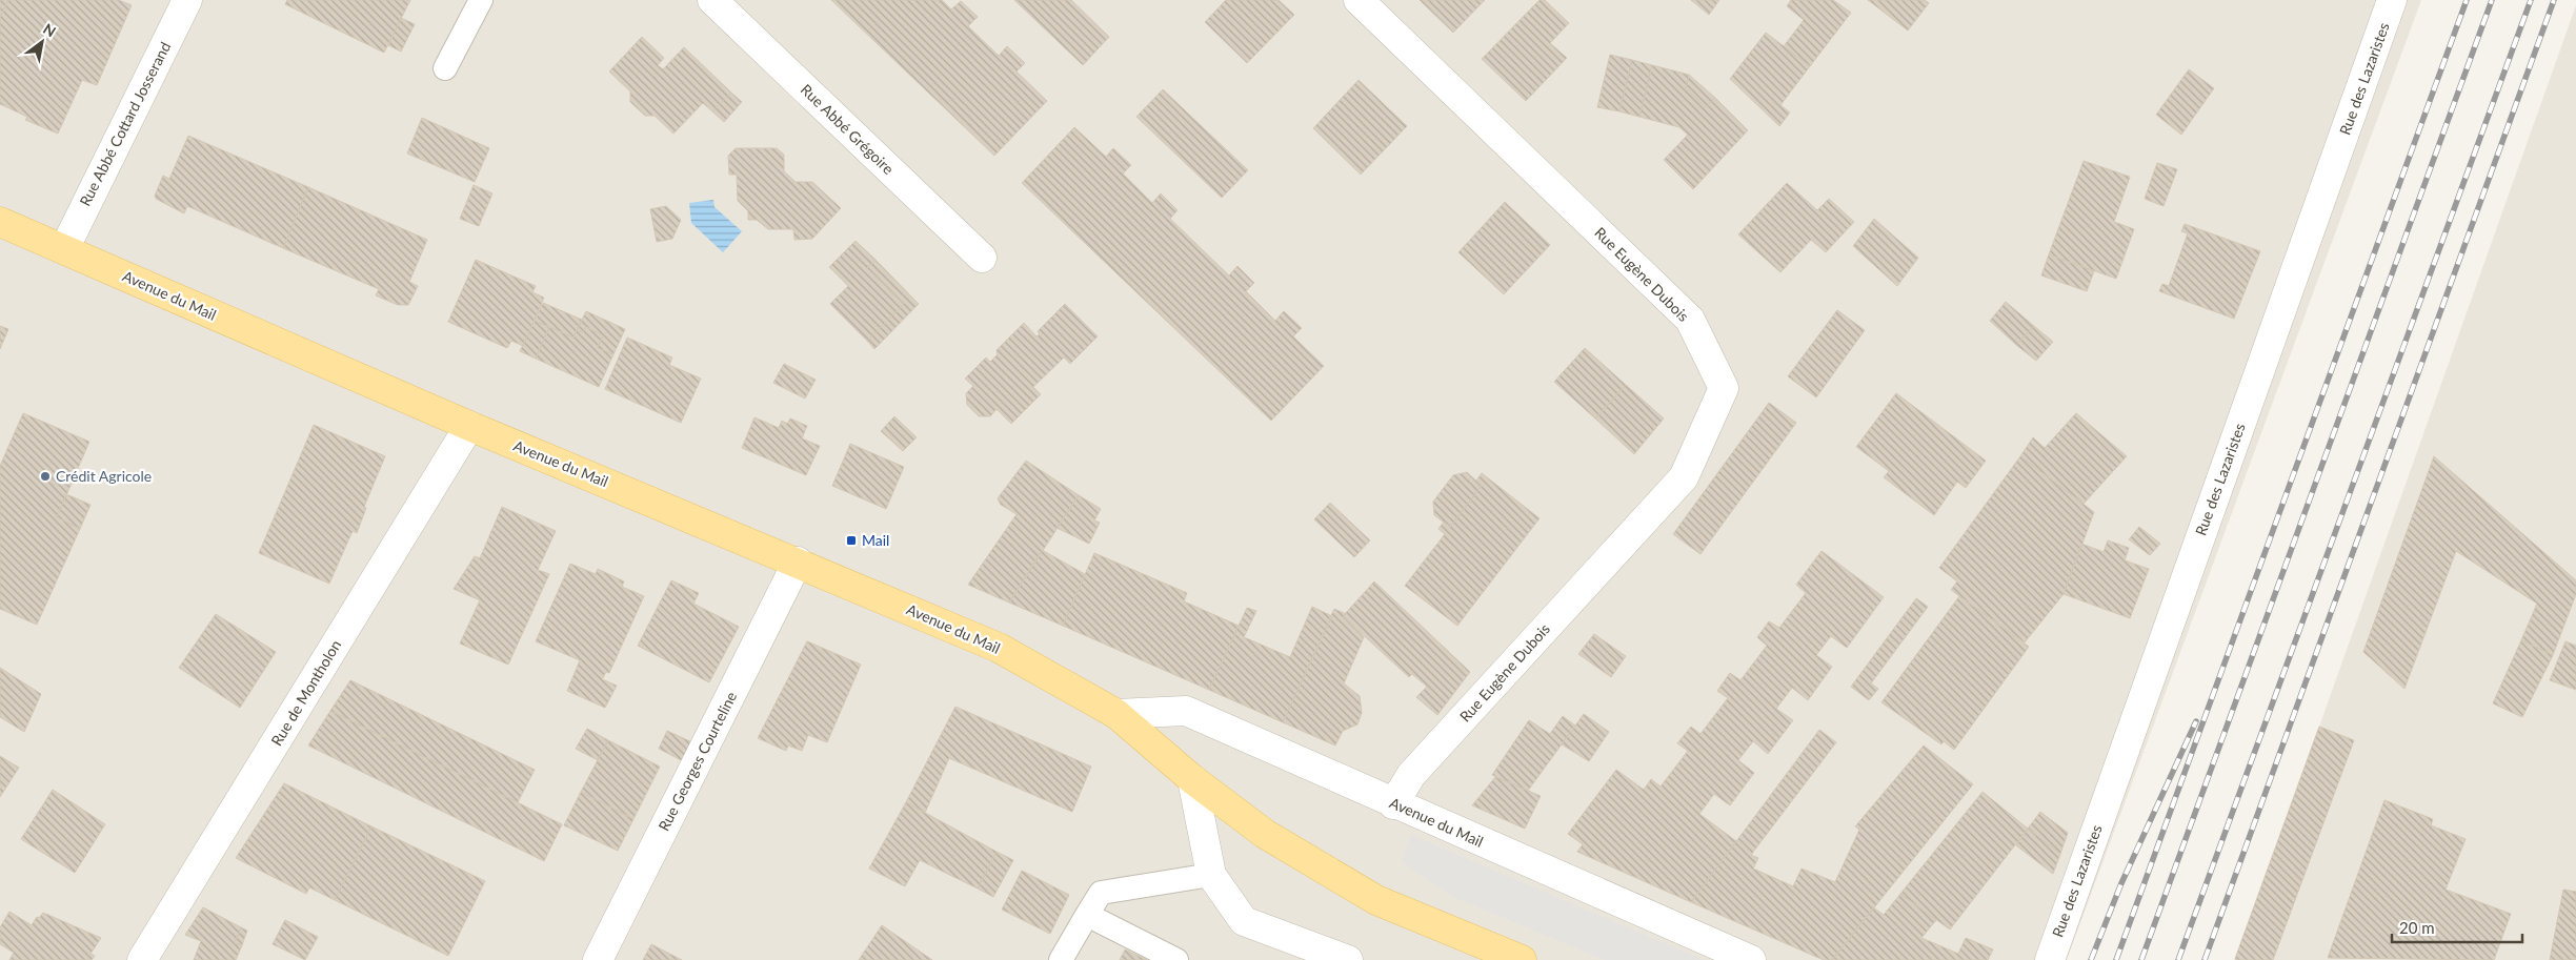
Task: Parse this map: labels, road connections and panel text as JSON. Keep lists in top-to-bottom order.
{
  "streets": {
    "main road": ["Avenue du Mail"],
    "street": [
      "Rue des Lazaristes",
      "Rue Abbé Cottard Josserand",
      "Rue Abbé Grégoire",
      "Rue Eugène Dubois",
      "Rue de Montholon",
      "Rue Georges Courteline"
    ]
  },
  "crossings": [
    ["Rue Abbé Cottard Josserand", "Avenue du Mail"],
    ["Rue Eugène Dubois", "Avenue du Mail"],
    ["Avenue du Mail", "Rue de Montholon"],
    ["Avenue du Mail", "Rue Georges Courteline"]
  ],
  "places": {
    "other": ["Crédit Agricole"],
    "transit": ["Mail"]
  },
  "scale_bar": "20 m",
  "north": "top right"
}
